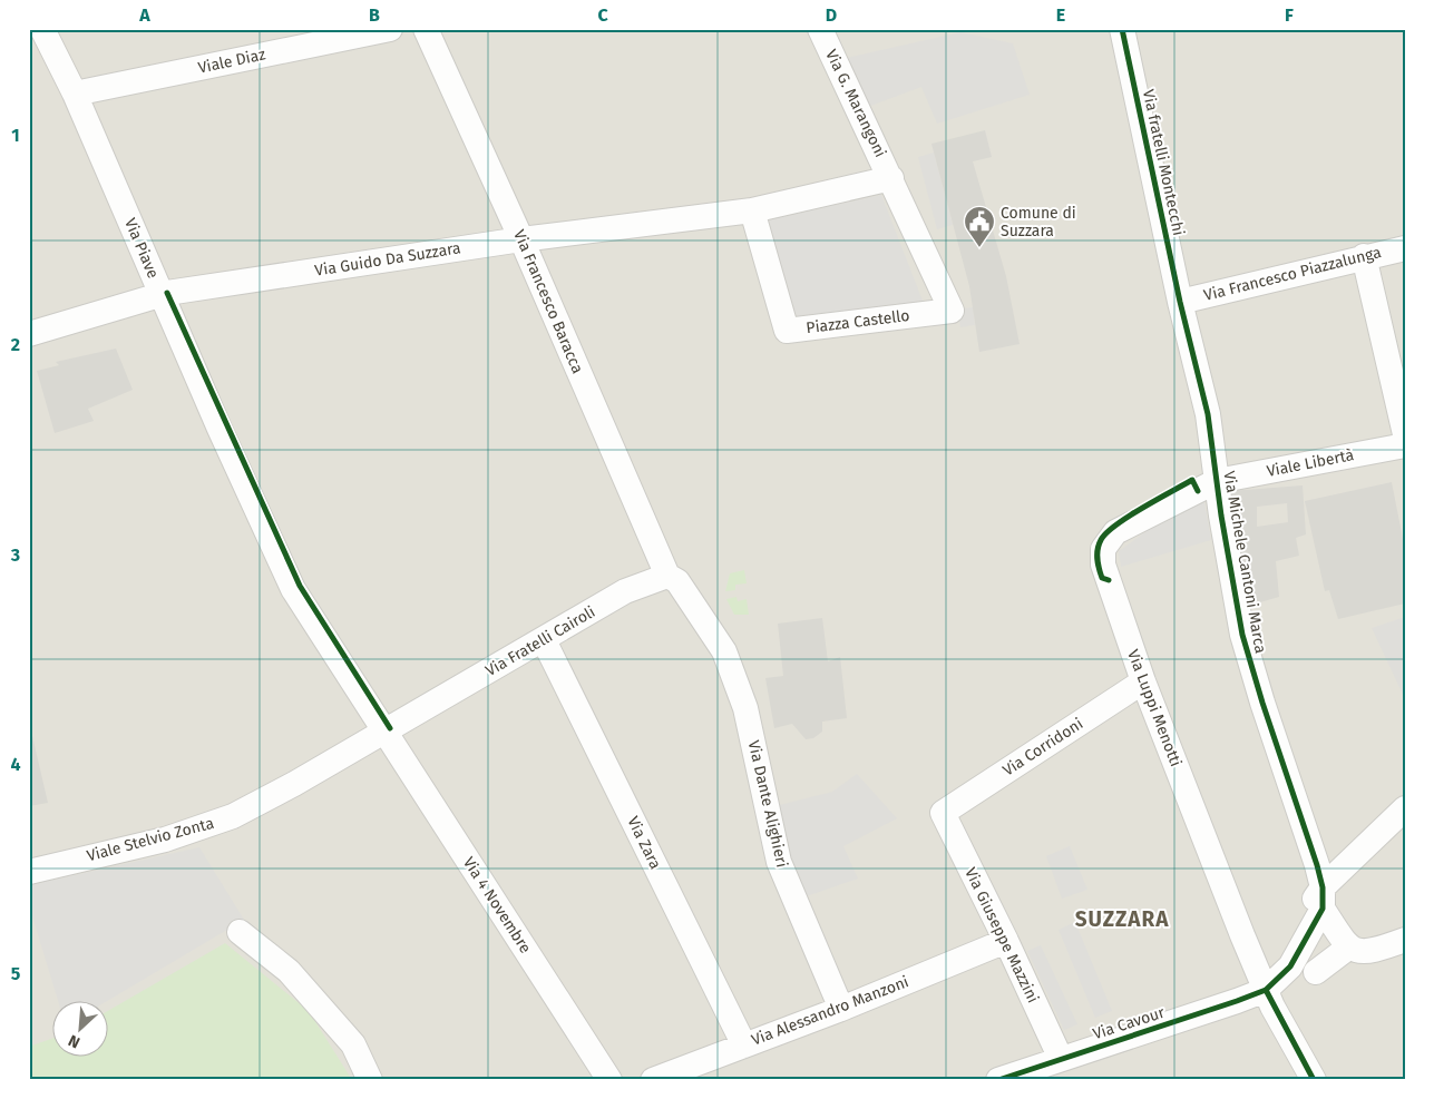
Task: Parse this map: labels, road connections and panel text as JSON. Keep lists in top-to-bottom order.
{
  "streets": {
    "street": [
      "Viale Diaz",
      "Via G. Marangoni",
      "Via fratelli Montecchi",
      "Via Piave",
      "Via Guido Da Suzzara",
      "Via Francesco Piazzalunga",
      "Via Francesco Baracca",
      "Piazza Castello",
      "Viale Libertà",
      "Via Michele Cantoni Marca",
      "Via Fratelli Cairoli",
      "Via Luppi Menotti",
      "Via Corridoni",
      "Via Dante Alighieri",
      "Viale Stelvio Zonta",
      "Via Zara",
      "Via 4 Novembre",
      "Via Giuseppe Mazzini",
      "Via Alessandro Manzoni",
      "Via Cavour"
    ]
  },
  "crossings": [
    ["Viale Diaz", "Via Piave"],
    ["Via G. Marangoni", "Piazza Castello"],
    ["Via fratelli Montecchi", "Via Francesco Piazzalunga"],
    ["Via fratelli Montecchi", "Via Michele Cantoni Marca"],
    ["Via Piave", "Via Guido Da Suzzara"],
    ["Via Piave", "Via Fratelli Cairoli"],
    ["Via Piave", "Viale Stelvio Zonta"],
    ["Via Piave", "Via 4 Novembre"],
    ["Via Guido Da Suzzara", "Via Francesco Baracca"],
    ["Via Guido Da Suzzara", "Piazza Castello"],
    ["Via Francesco Piazzalunga", "Via Michele Cantoni Marca"],
    ["Via Francesco Baracca", "Via Fratelli Cairoli"],
    ["Via Francesco Baracca", "Via Dante Alighieri"],
    ["Viale Libertà", "Via Michele Cantoni Marca"],
    ["Viale Libertà", "Via Luppi Menotti"],
    ["Via Michele Cantoni Marca", "Via Luppi Menotti"],
    ["Via Fratelli Cairoli", "Via Dante Alighieri"],
    ["Via Fratelli Cairoli", "Viale Stelvio Zonta"],
    ["Via Fratelli Cairoli", "Via Zara"],
    ["Via Fratelli Cairoli", "Via 4 Novembre"],
    ["Via Luppi Menotti", "Via Corridoni"],
    ["Via Luppi Menotti", "Via Cavour"],
    ["Via Corridoni", "Via Giuseppe Mazzini"],
    ["Via Dante Alighieri", "Via Alessandro Manzoni"],
    ["Viale Stelvio Zonta", "Via 4 Novembre"],
    ["Via Zara", "Via Alessandro Manzoni"],
    ["Via Giuseppe Mazzini", "Via Alessandro Manzoni"],
    ["Via Giuseppe Mazzini", "Via Cavour"]
  ],
  "districts": ["SUZZARA"],
  "places": {
    "public building": ["Comune di Suzzara"]
  },
  "north": "bottom left",
  "grid": {
    "columns": [
      "A",
      "B",
      "C",
      "D",
      "E",
      "F"
    ],
    "rows": [
      "1",
      "2",
      "3",
      "4",
      "5"
    ]
  }
}
